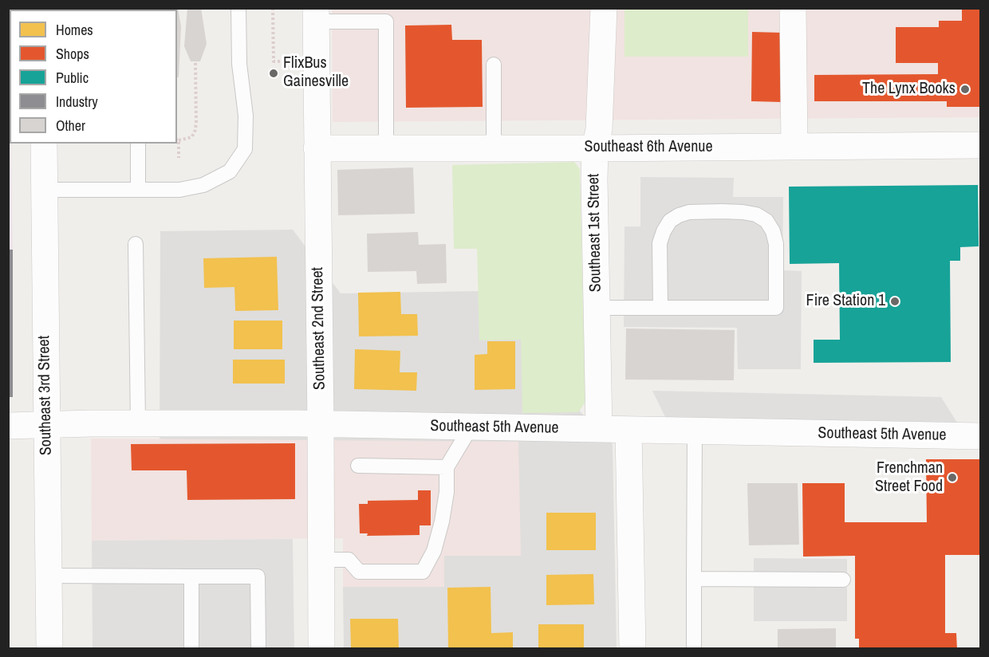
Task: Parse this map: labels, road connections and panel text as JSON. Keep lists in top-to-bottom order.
{
  "streets": {
    "street": [
      "Southeast 6th Avenue",
      "Southeast 1st Street",
      "Southeast 2nd Street",
      "Southeast 3rd Street",
      "Southeast 5th Avenue"
    ]
  },
  "crossings": [
    ["Southeast 6th Avenue", "Southeast 1st Street"],
    ["Southeast 6th Avenue", "Southeast 2nd Street"],
    ["Southeast 1st Street", "Southeast 5th Avenue"],
    ["Southeast 2nd Street", "Southeast 5th Avenue"],
    ["Southeast 3rd Street", "Southeast 5th Avenue"]
  ],
  "places": [
    "FlixBus Gainesville",
    "The Lynx Books",
    "Fire Station 1",
    "Frenchman Street Food"
  ],
  "legend": [
    "Homes",
    "Shops",
    "Public",
    "Industry",
    "Other"
  ]
}
